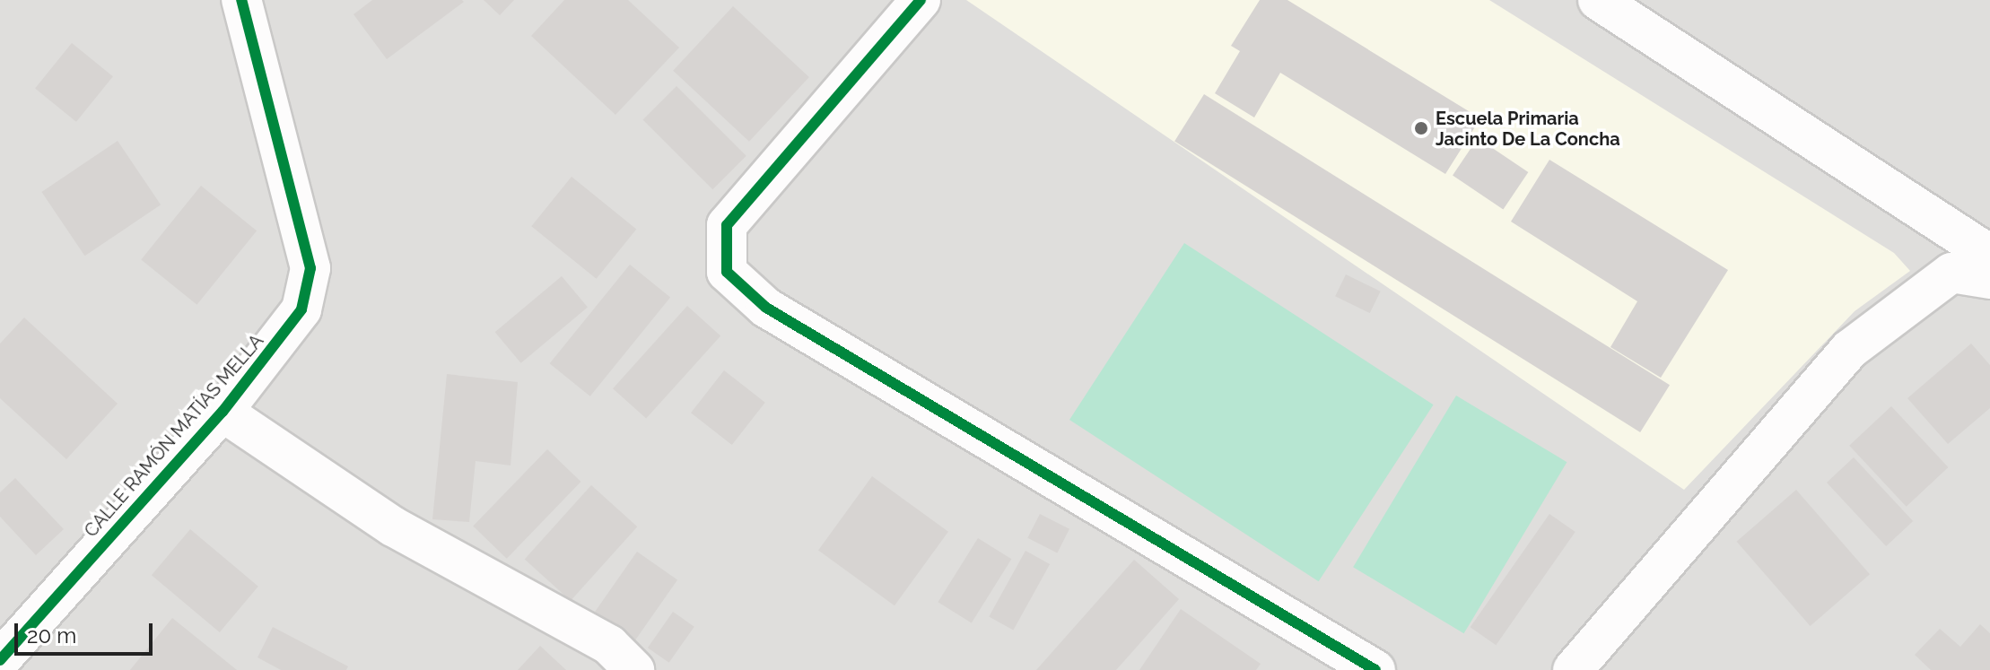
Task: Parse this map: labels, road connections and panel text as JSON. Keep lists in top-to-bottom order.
{
  "streets": {
    "street": ["CALLE RAMÓN MATÍAS MELLA"]
  },
  "places": ["Escuela Primaria Jacinto De La Concha"],
  "scale_bar": "20 m"
}
